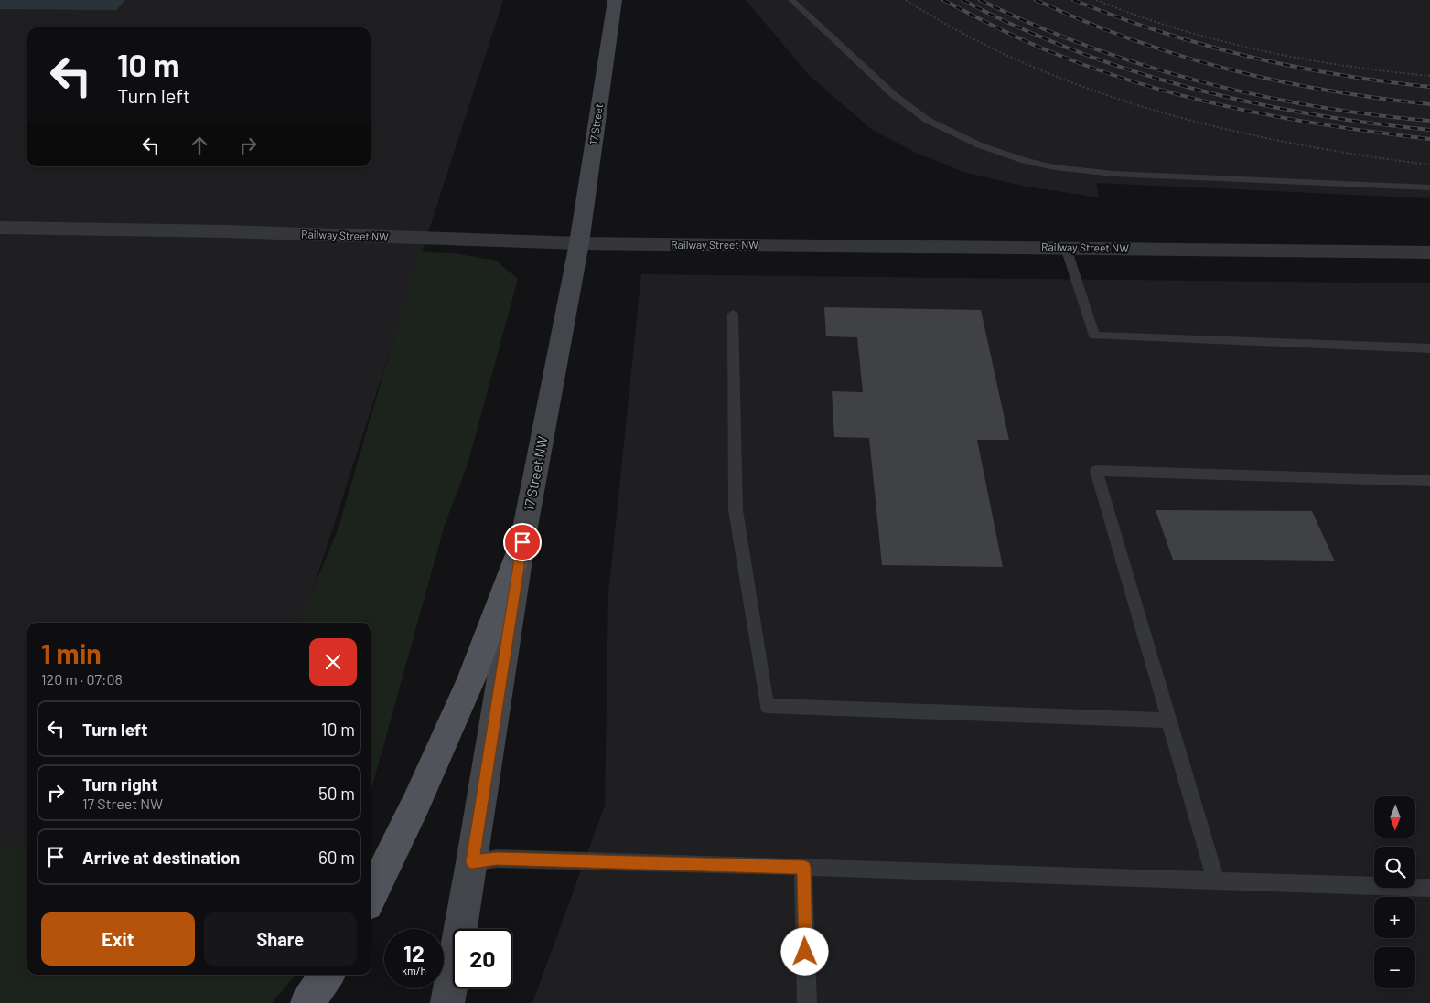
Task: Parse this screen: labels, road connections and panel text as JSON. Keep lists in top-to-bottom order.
{
  "streets": {
    "main road": ["17 Street", "17 Street NW"],
    "street": ["Railway Street NW"]
  },
  "crossings": [
    ["17 Street", "Railway Street NW"],
    ["17 Street", "17 Street NW"],
    ["Railway Street NW", "17 Street NW"]
  ],
  "north": "bottom",
  "page": {
    "turn": ["10 m", "Turn left"],
    "heading": ["1 min", "120 m · 07:08"],
    "list": [
      {
        "name": "Turn left",
        "value": "10 m"
      },
      {
        "name": "Turn right",
        "note": "17 Street NW",
        "value": "50 m"
      },
      {
        "name": "Arrive at destination",
        "value": "60 m"
      }
    ],
    "map_buttons": ["+", "−"],
    "buttons": ["Exit", "Share"],
    "speed": "12 km/h",
    "limit": "20"
  }
}
